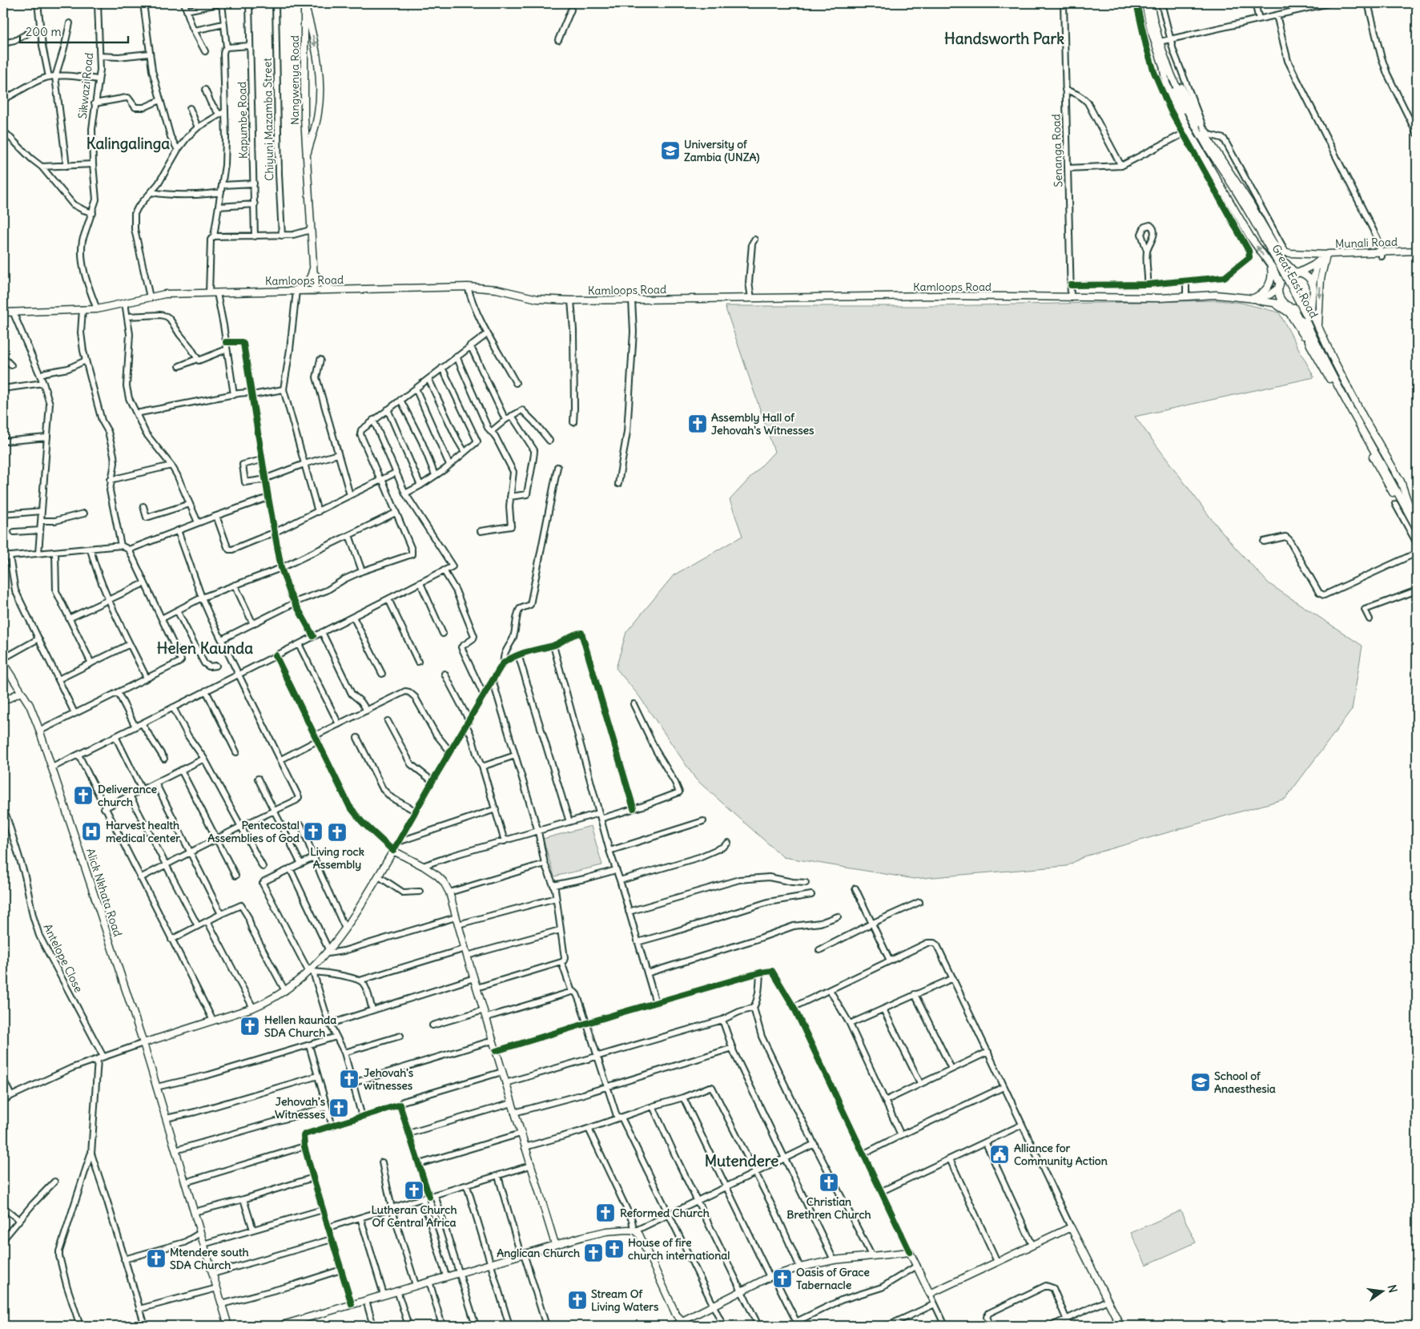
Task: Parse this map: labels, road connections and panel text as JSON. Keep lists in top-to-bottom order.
{
  "streets": {
    "main road": [
      "Nangwenya Road",
      "Munali Road",
      "Kamloops Road",
      "Great East Road",
      "Alick Nkhata Road"
    ],
    "street": [
      "Sikwazi Road",
      "Chiyuni Mazamba Street",
      "Kapumbe Road",
      "Senanga Road",
      "Antelope Close"
    ]
  },
  "crossings": [
    ["Nangwenya Road", "Kamloops Road"],
    ["Sikwazi Road", "Kamloops Road"],
    ["Senanga Road", "Kamloops Road"],
    ["Munali Road", "Kamloops Road"],
    ["Munali Road", "Great East Road"],
    ["Kamloops Road", "Great East Road"]
  ],
  "districts": [
    "Handsworth Park",
    "Kalingalinga",
    "Helen Kaunda",
    "Mutendere"
  ],
  "places": {
    "school or university": ["University of Zambia (UNZA)", "School of Anaesthesia"],
    "church": [
      "Assembly Hall of Jehovah's Witnesses",
      "Deliverance church",
      "Pentecostal Assemblies of God",
      "Living rock Assembly",
      "Hellen kaunda SDA Church",
      "Jehovah's witnesses",
      "Jehovah's Witnesses",
      "Christian Brethren Church",
      "Lutheran Church Of Central Africa",
      "Reformed Church",
      "House of fire church international",
      "Anglican Church",
      "Mtendere south SDA Church",
      "Oasis of Grace Tabernacle",
      "Stream Of Living Waters"
    ],
    "hospital": ["Harvest health medical center"],
    "public building": ["Alliance for Community Action"]
  },
  "scale_bar": "200 m",
  "north": "right"
}
